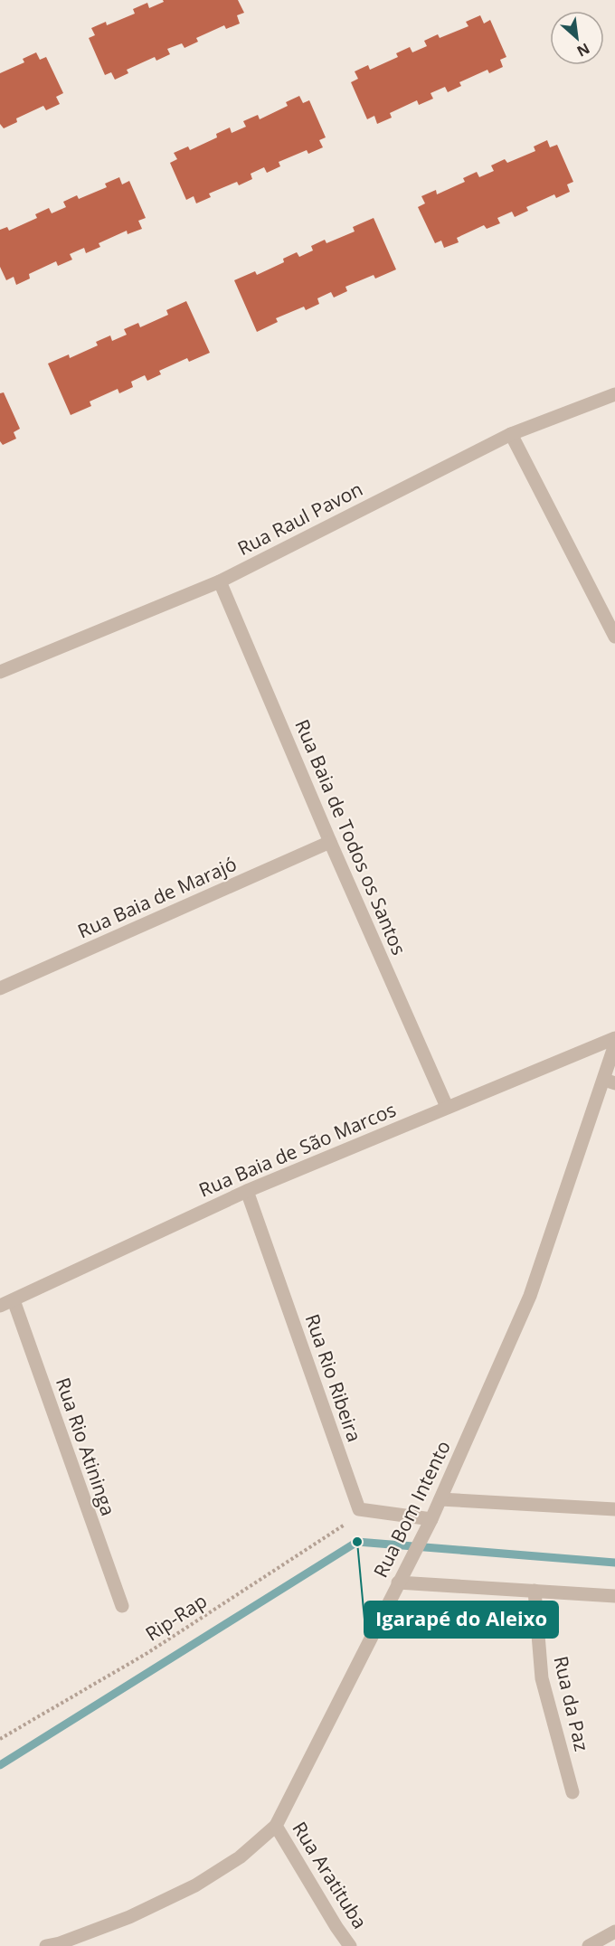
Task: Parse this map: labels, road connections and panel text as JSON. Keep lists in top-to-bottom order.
{
  "streets": {
    "street": [
      "Rua Raul Pavon",
      "Rua Baia de Todos os Santos",
      "Rua Baia de Marajó",
      "Rua Baia de São Marcos",
      "Rua Rio Ribeira",
      "Rua Rio Atininga",
      "Rua Bom Intento",
      "Rua da Paz",
      "Rua Aratituba"
    ],
    "path": ["Rip-Rap"]
  },
  "crossings": [
    ["Rua Raul Pavon", "Rua Baia de Todos os Santos"],
    ["Rua Baia de Todos os Santos", "Rua Baia de Marajó"],
    ["Rua Baia de Todos os Santos", "Rua Baia de São Marcos"],
    ["Rua Baia de São Marcos", "Rua Rio Ribeira"],
    ["Rua Baia de São Marcos", "Rua Rio Atininga"],
    ["Rua Rio Ribeira", "Rip-Rap"],
    ["Rua Bom Intento", "Rua Aratituba"]
  ],
  "places": ["Igarapé do Aleixo"],
  "north": "bottom right"
}
